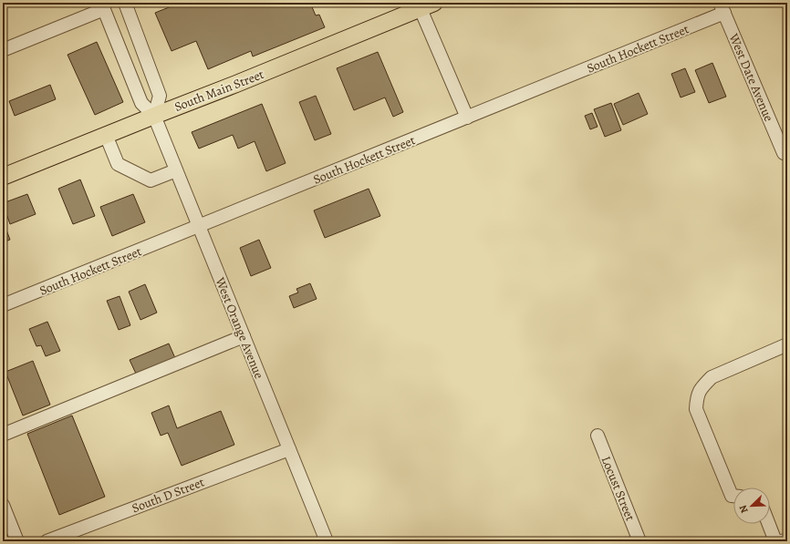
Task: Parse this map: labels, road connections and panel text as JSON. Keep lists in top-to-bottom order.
{
  "streets": {
    "main road": ["South Main Street"],
    "street": [
      "South Hockett Street",
      "West Date Avenue",
      "West Orange Avenue",
      "Locust Street",
      "South D Street"
    ]
  },
  "crossings": [
    ["South Hockett Street", "West Date Avenue"],
    ["South Hockett Street", "West Orange Avenue"],
    ["South Main Street", "West Orange Avenue"],
    ["West Orange Avenue", "South D Street"]
  ],
  "north": "bottom left"
}
